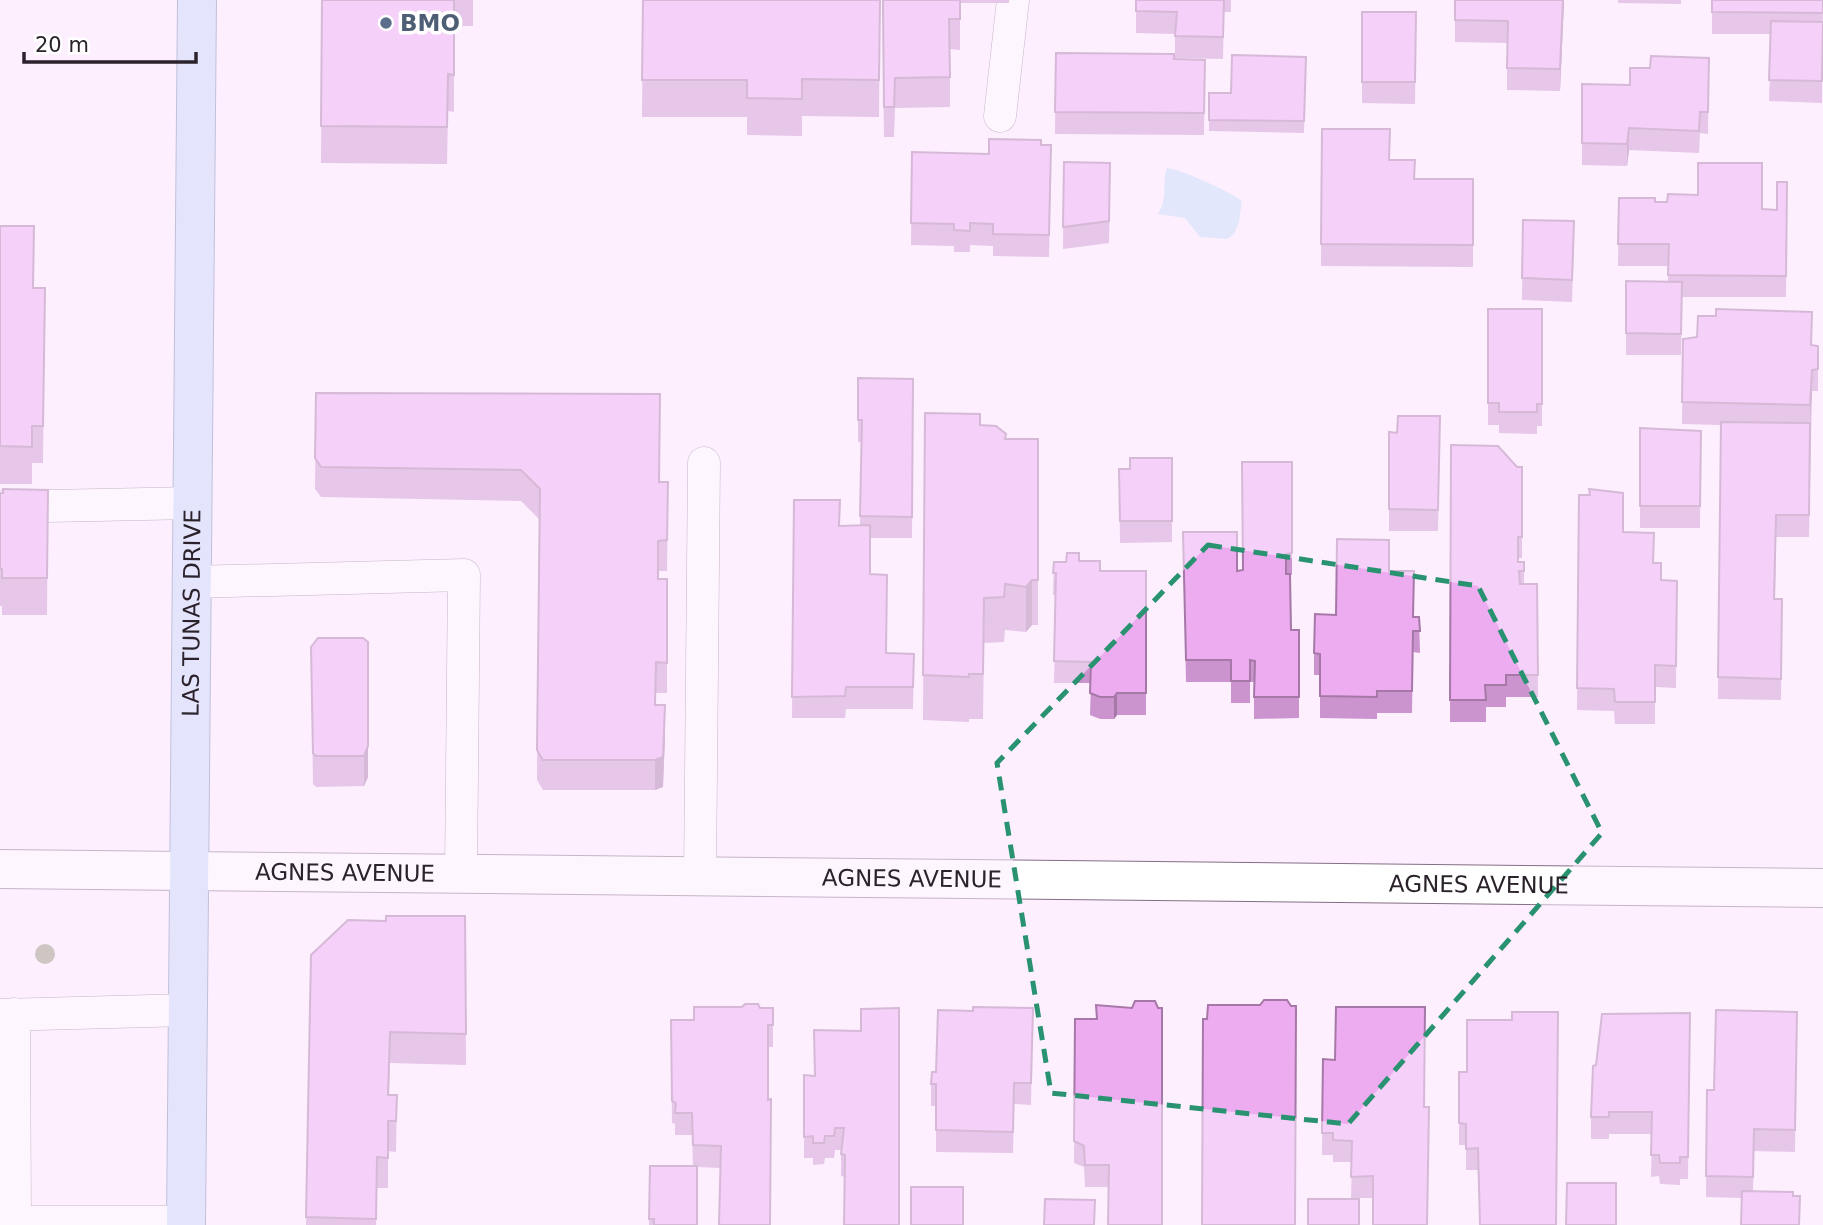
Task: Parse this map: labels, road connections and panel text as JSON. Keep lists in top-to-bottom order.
{
  "streets": {
    "main road": ["LAS TUNAS DRIVE"],
    "street": ["AGNES AVENUE"]
  },
  "crossings": [
    ["LAS TUNAS DRIVE", "AGNES AVENUE"]
  ],
  "places": ["BMO"],
  "scale_bar": "20 m"
}
